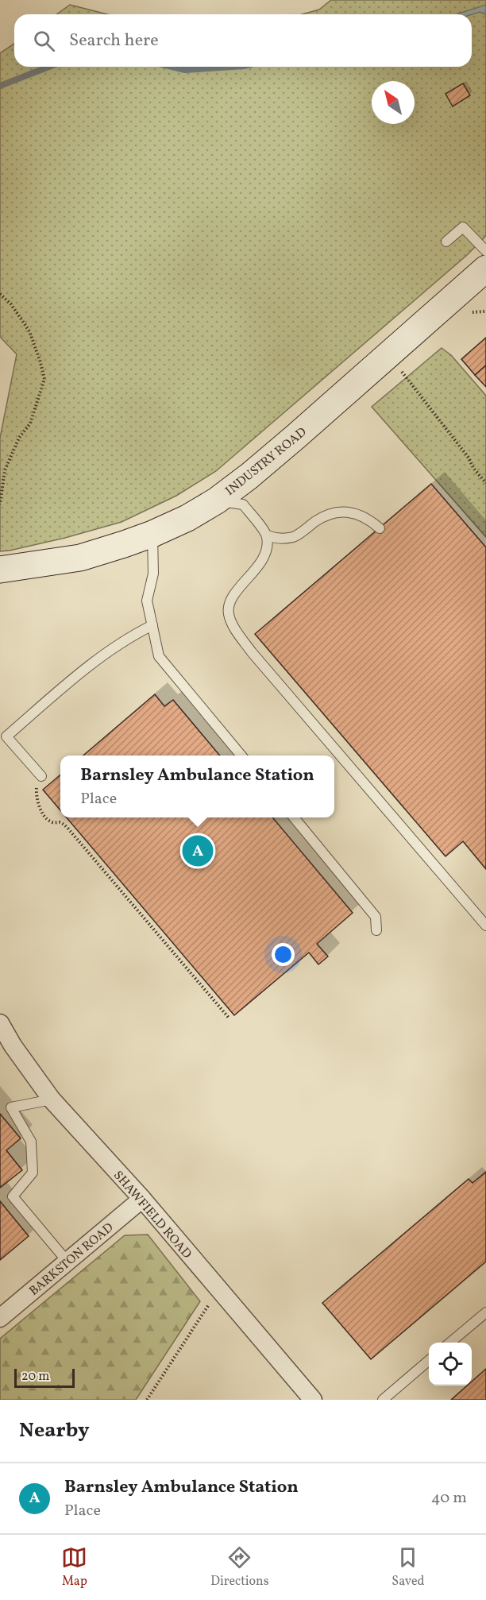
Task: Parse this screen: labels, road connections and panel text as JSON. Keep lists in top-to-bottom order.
{
  "streets": {
    "street": ["INDUSTRY ROAD", "SHAWFIELD ROAD", "BARKSTON ROAD"]
  },
  "crossings": [
    ["SHAWFIELD ROAD", "BARKSTON ROAD"]
  ],
  "scale_bar": "20 m",
  "north": "top left",
  "page": {
    "search": "Search here",
    "popup": ["Barnsley Ambulance Station", "Place"],
    "pins": "A",
    "scale": "20 m",
    "heading": "Nearby",
    "list": [
      {
        "mark": "A",
        "name": "Barnsley Ambulance Station",
        "note": "Place",
        "value": "40 m"
      }
    ],
    "nav": ["Map", "Directions", "Saved"]
  }
}
